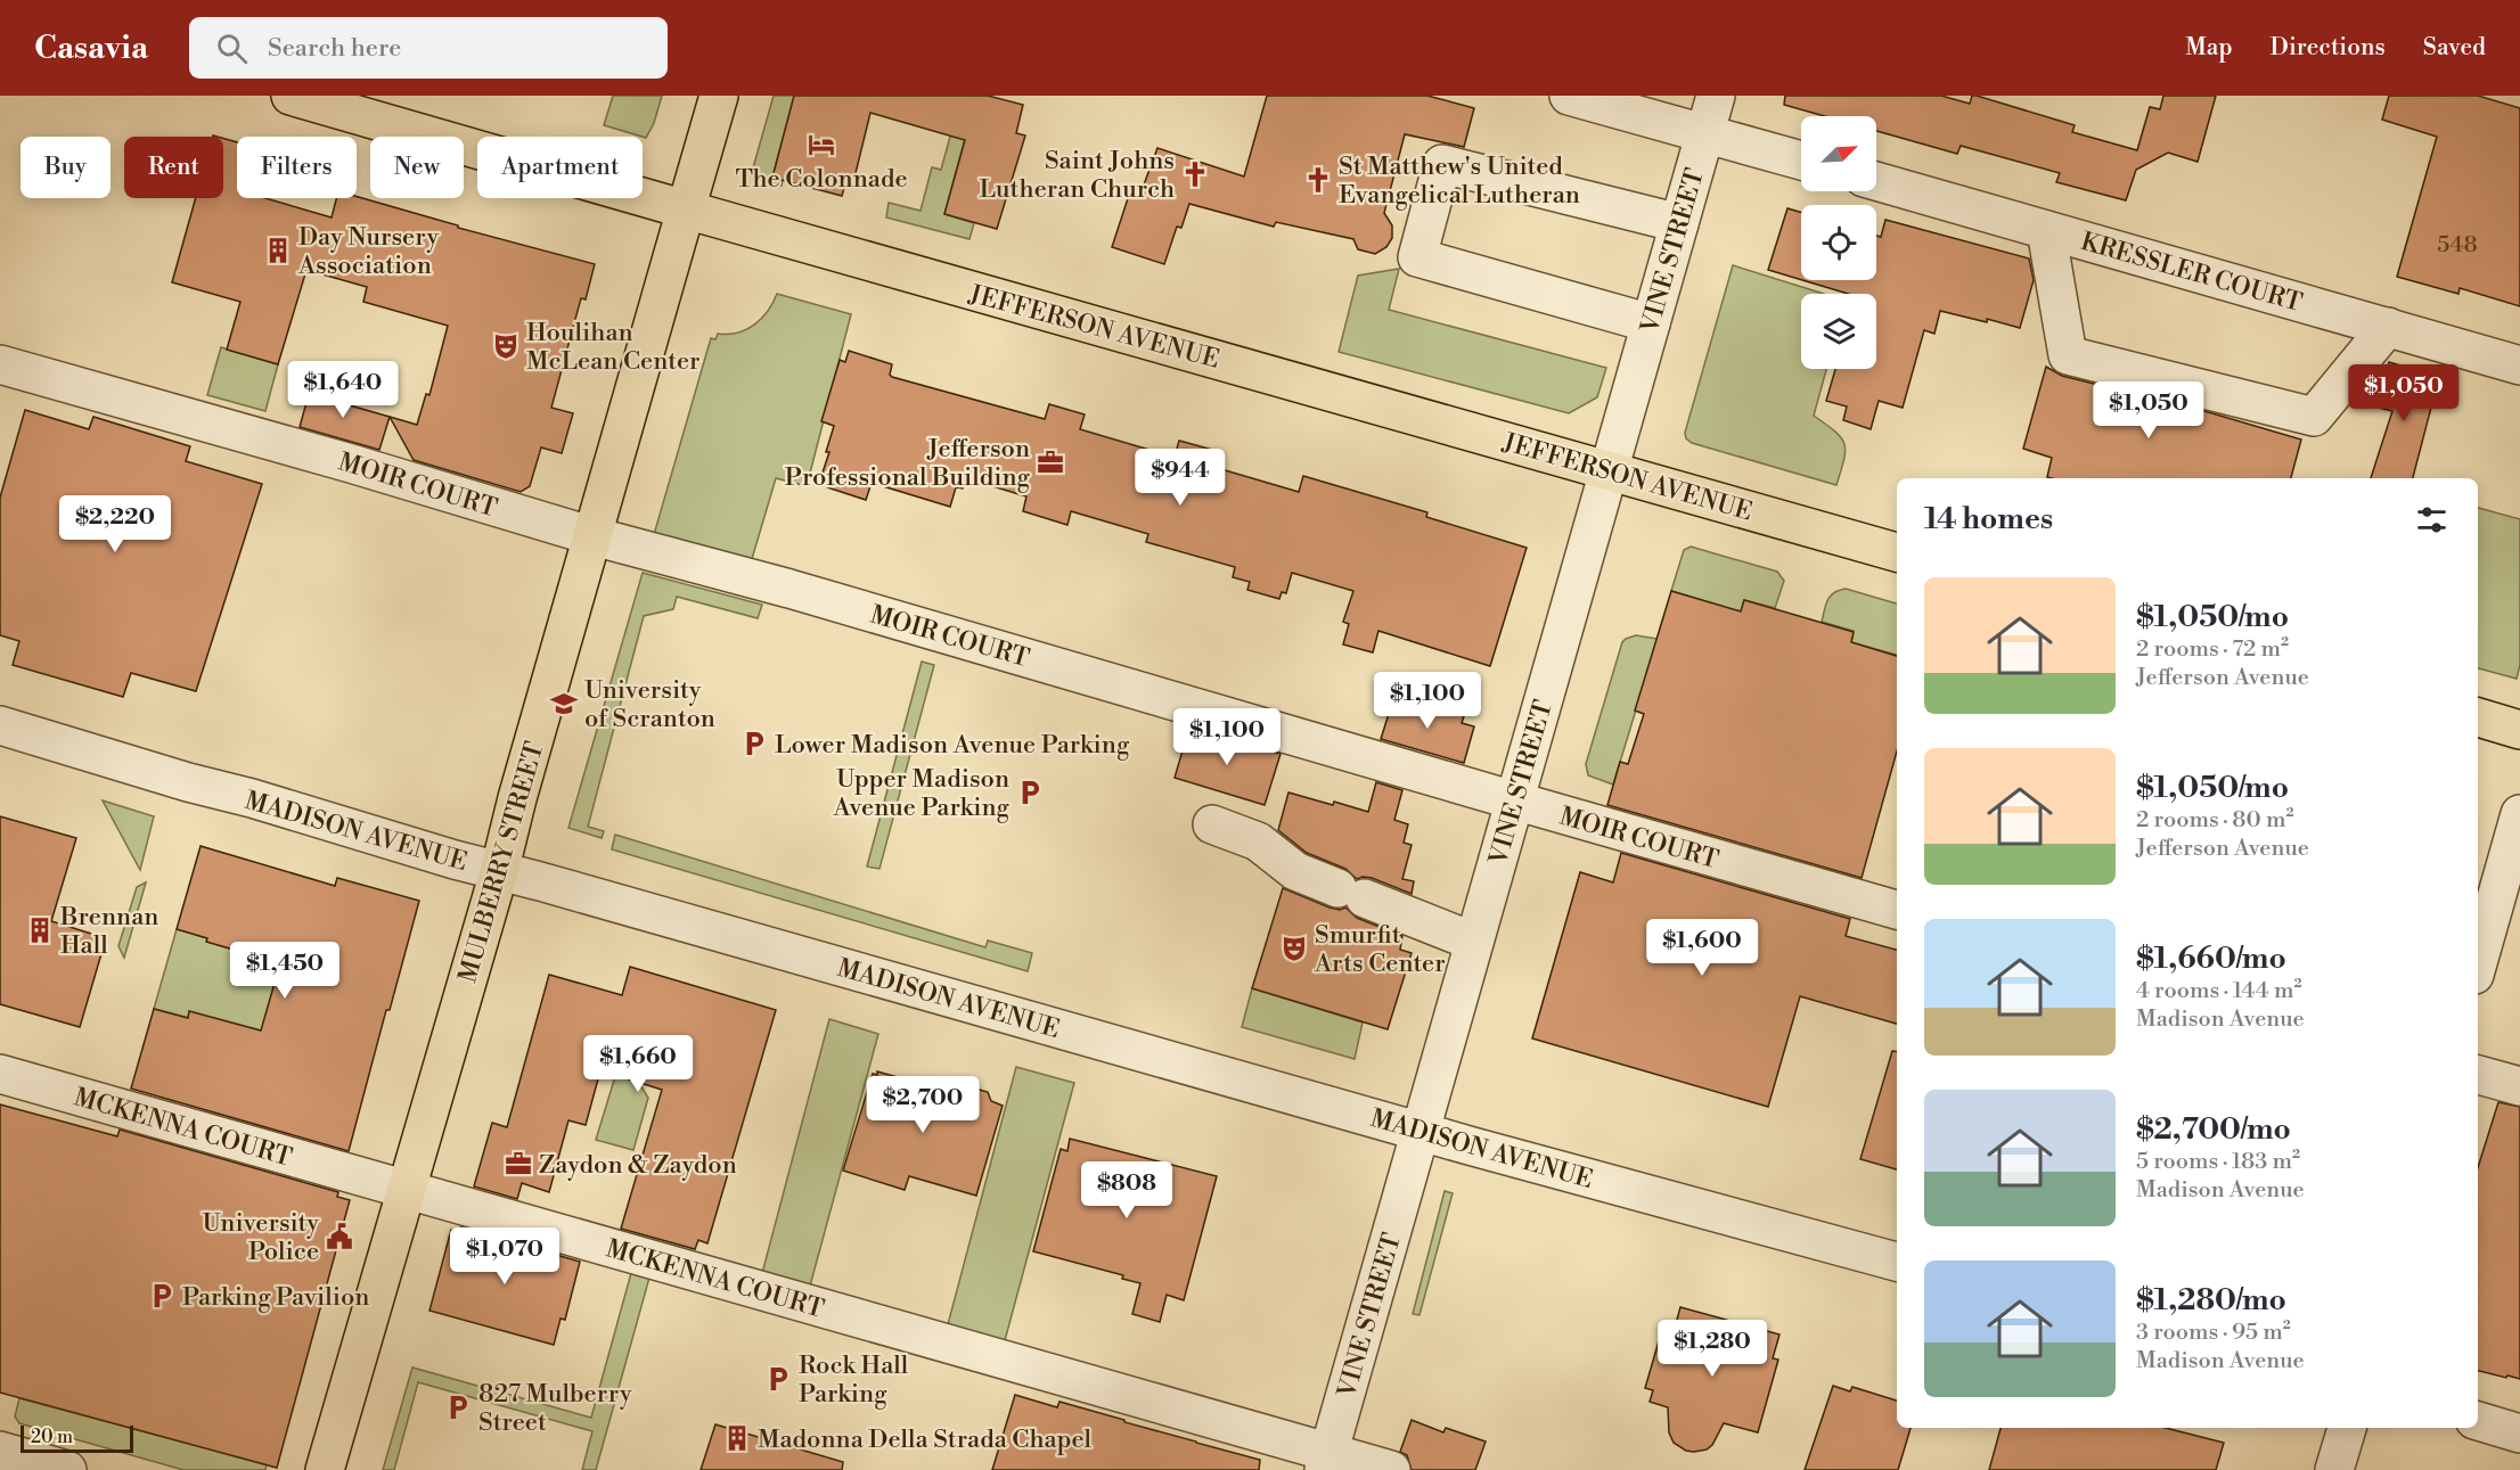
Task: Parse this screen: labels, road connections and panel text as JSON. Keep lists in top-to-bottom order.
{
  "streets": {
    "main road": ["JEFFERSON AVENUE", "MULBERRY STREET"],
    "street": [
      "VINE STREET",
      "KRESSLER COURT",
      "MOIR COURT",
      "MADISON AVENUE",
      "MCKENNA COURT"
    ]
  },
  "crossings": [
    ["VINE STREET", "JEFFERSON AVENUE"],
    ["VINE STREET", "MOIR COURT"],
    ["VINE STREET", "MADISON AVENUE"],
    ["VINE STREET", "MCKENNA COURT"],
    ["JEFFERSON AVENUE", "MULBERRY STREET"],
    ["MOIR COURT", "MULBERRY STREET"],
    ["MADISON AVENUE", "MULBERRY STREET"],
    ["MULBERRY STREET", "MCKENNA COURT"]
  ],
  "places": {
    "hotel": ["The Colonnade"],
    "church": ["Saint Johns Lutheran Church", "St Matthew's United Evangelical Lutheran"],
    "building": ["Day Nursery Association", "Brennan Hall", "Madonna Della Strada Chapel"],
    "theatre": ["Houlihan McLean Center", "Smurfit Arts Center"],
    "office": ["Jefferson Professional Building", "Zaydon & Zaydon"],
    "school or university": ["University of Scranton"],
    "parking": [
      "Lower Madison Avenue Parking",
      "Upper Madison Avenue Parking",
      "Parking Pavilion",
      "Rock Hall Parking",
      "827 Mulberry Street"
    ],
    "public building": ["University Police"]
  },
  "house_numbers": ["548"],
  "scale_bar": "20 m",
  "north": "top right",
  "page": {
    "header": "Casavia",
    "search": "Search here",
    "nav": ["Map", "Directions", "Saved"],
    "chip": [
      "Buy",
      "Rent",
      "Filters",
      "New",
      "Apartment"
    ],
    "price": [
      "$1,640",
      "$1,050",
      "$1,050",
      "$944",
      "$2,220",
      "$1,100",
      "$1,100",
      "$1,600",
      "$1,450",
      "$1,660",
      "$2,700",
      "$808",
      "$1,070",
      "$1,280"
    ],
    "heading": "14 homes",
    "list": [
      {
        "name": "$1,050/mo",
        "note": "2 rooms · 72 m² · Jefferson Avenue"
      },
      {
        "name": "$1,050/mo",
        "note": "2 rooms · 80 m² · Jefferson Avenue"
      },
      {
        "name": "$1,660/mo",
        "note": "4 rooms · 144 m² · Madison Avenue"
      },
      {
        "name": "$2,700/mo",
        "note": "5 rooms · 183 m² · Madison Avenue"
      },
      {
        "name": "$1,280/mo",
        "note": "3 rooms · 95 m² · Madison Avenue"
      }
    ],
    "scale": "20 m"
  }
}
